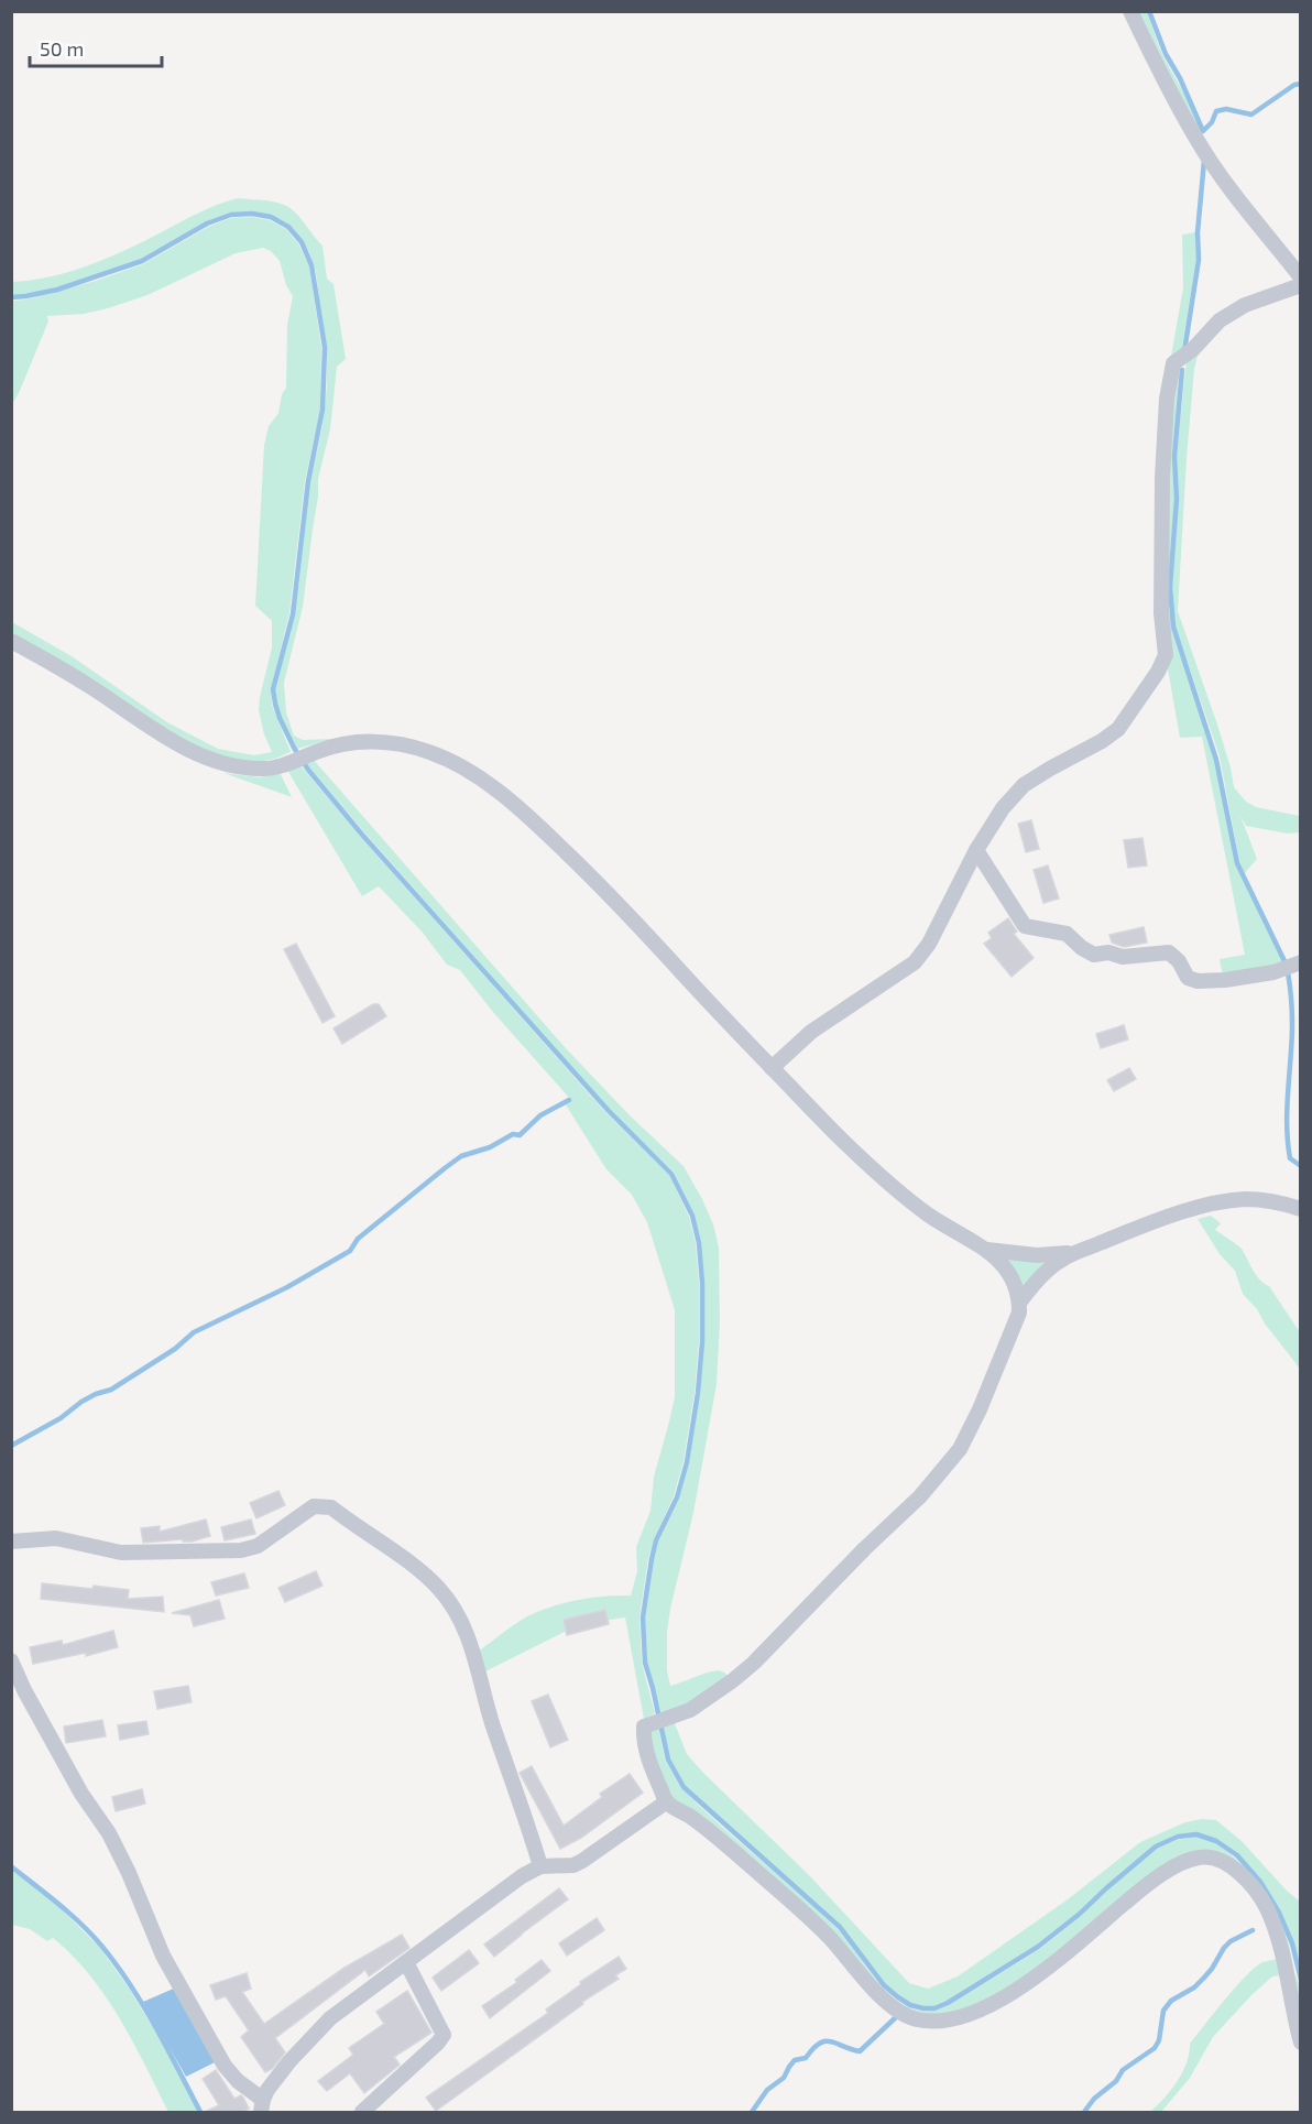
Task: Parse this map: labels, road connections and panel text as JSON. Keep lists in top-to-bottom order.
{
  "scale_bar": "50 m"
}
